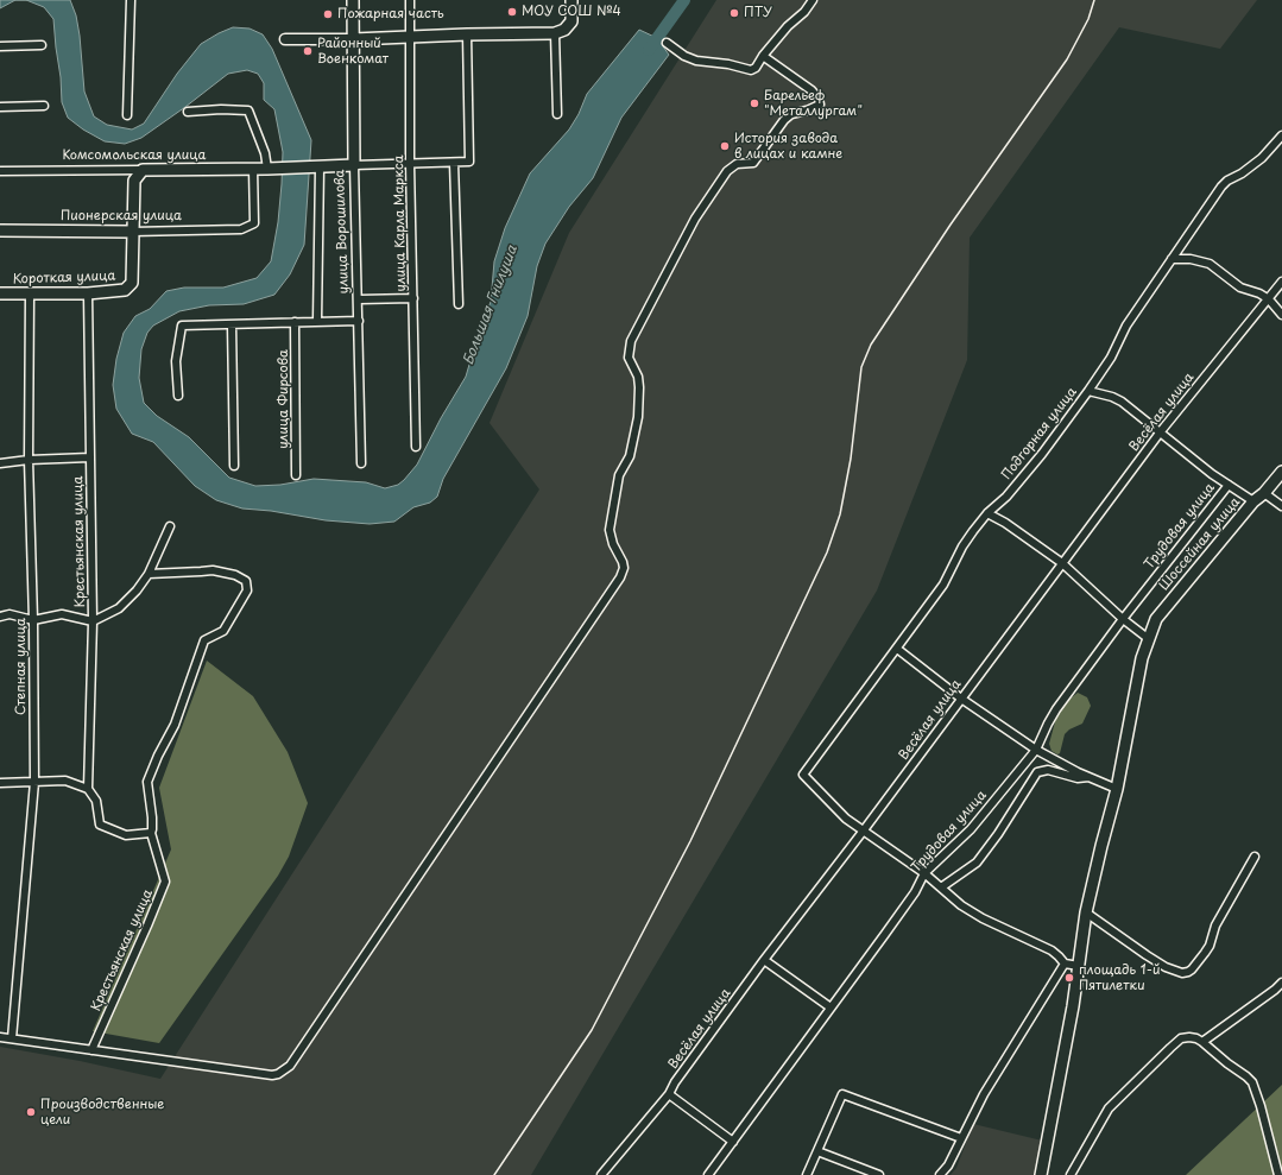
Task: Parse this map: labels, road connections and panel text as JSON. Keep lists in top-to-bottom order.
{
  "streets": {
    "main road": [
      "Комсомольская улица",
      "Пионерская улица",
      "улица Ворошилова",
      "Короткая улица",
      "Шоссейная улица"
    ],
    "street": [
      "улица Карла Маркса",
      "улица Фирсова",
      "Весёлая улица",
      "Подгорная улица",
      "Трудовая улица",
      "Крестьянская улица",
      "Степная улица"
    ]
  },
  "crossings": [
    ["Комсомольская улица", "Пионерская улица"],
    ["Комсомольская улица", "Короткая улица"],
    ["Пионерская улица", "Короткая улица"],
    ["Короткая улица", "Крестьянская улица"],
    ["Короткая улица", "Степная улица"],
    ["Весёлая улица", "Подгорная улица"]
  ],
  "water": ["Большая Гнилуша"],
  "places": [
    "МОУ СОШ №4",
    "ПТУ",
    "Пожарная часть",
    "Районный Военкомат",
    "Барельеф \"Металлургам\"",
    "История завода в лицах и камне",
    "площадь 1-й Пятилетки",
    "Производственные цели"
  ]
}
